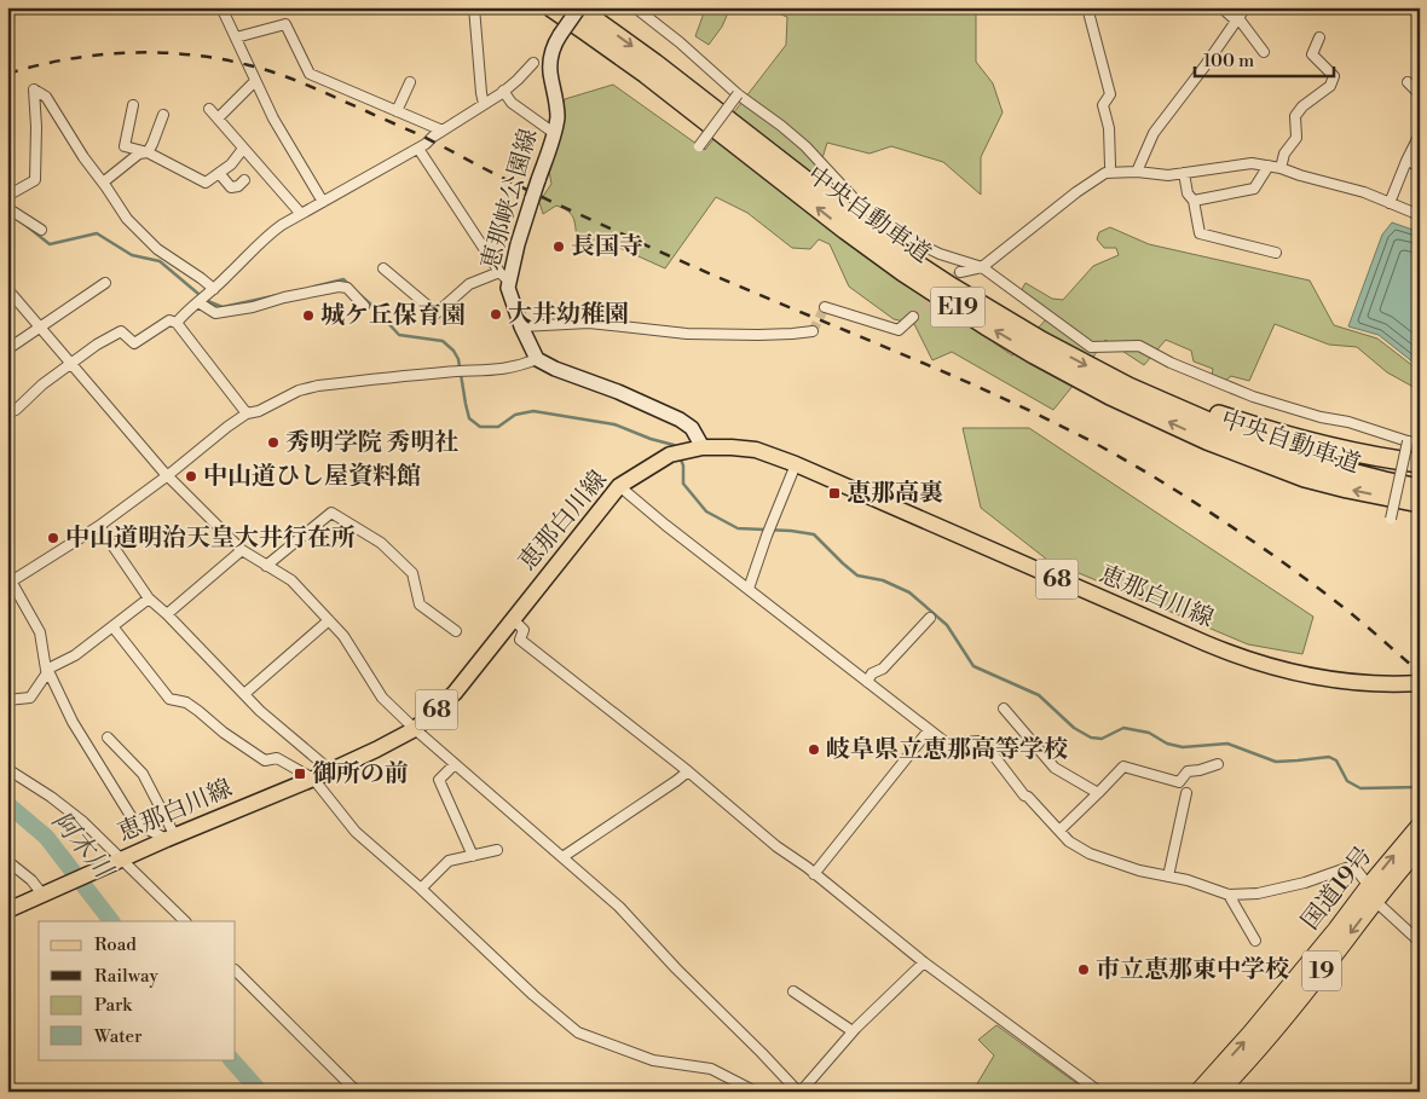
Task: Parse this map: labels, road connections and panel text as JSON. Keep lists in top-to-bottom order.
{
  "streets": {
    "highway": [
      "中央自動車道",
      "E19",
      "国道19号",
      "19"
    ],
    "main road": ["恵那峡公園線", "恵那白川線", "68"]
  },
  "crossings": [
    ["恵那峡公園線", "中央自動車道"]
  ],
  "water": ["阿木川"],
  "places": {
    "other": [
      "長国寺",
      "大井幼稚園",
      "城ケ丘保育園",
      "秀明学院 秀明社",
      "中山道ひし屋資料館",
      "中山道明治天皇大井行在所",
      "岐阜県立恵那高等学校",
      "市立恵那東中学校"
    ],
    "transit": ["恵那高裏", "御所の前"]
  },
  "legend": [
    "Road",
    "Railway",
    "Park",
    "Water"
  ],
  "scale_bar": "100 m"
}
